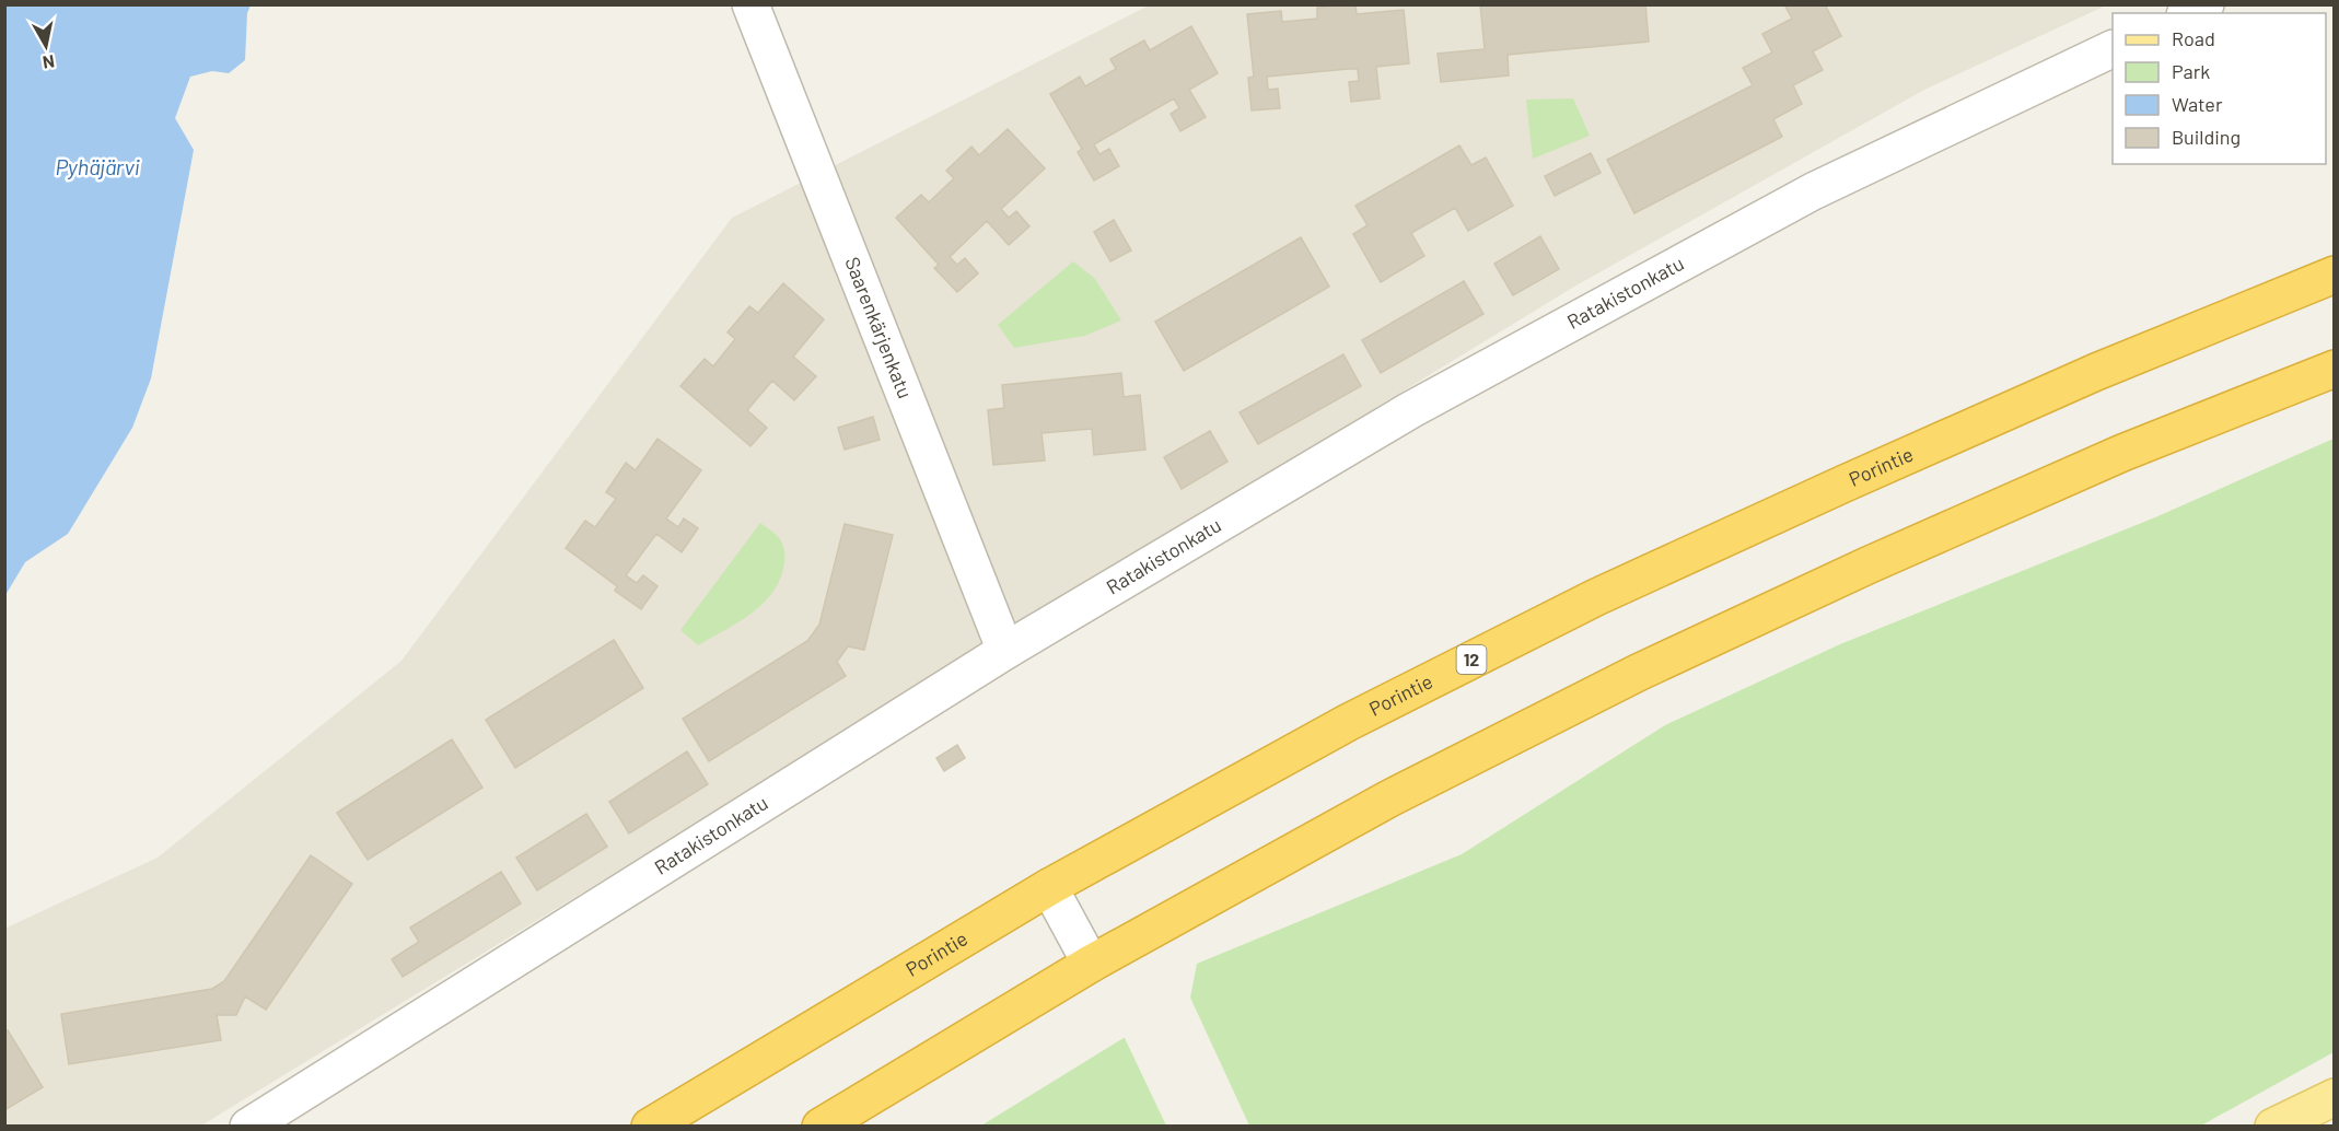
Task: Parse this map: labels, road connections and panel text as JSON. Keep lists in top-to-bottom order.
{
  "streets": {
    "highway": ["Porintie", "12"],
    "street": ["Ratakistonkatu", "Saarenkärjenkatu"]
  },
  "crossings": [
    ["Ratakistonkatu", "Saarenkärjenkatu"]
  ],
  "water": ["Pyhäjärvi"],
  "legend": [
    "Road",
    "Park",
    "Water",
    "Building"
  ],
  "north": "bottom"
}
